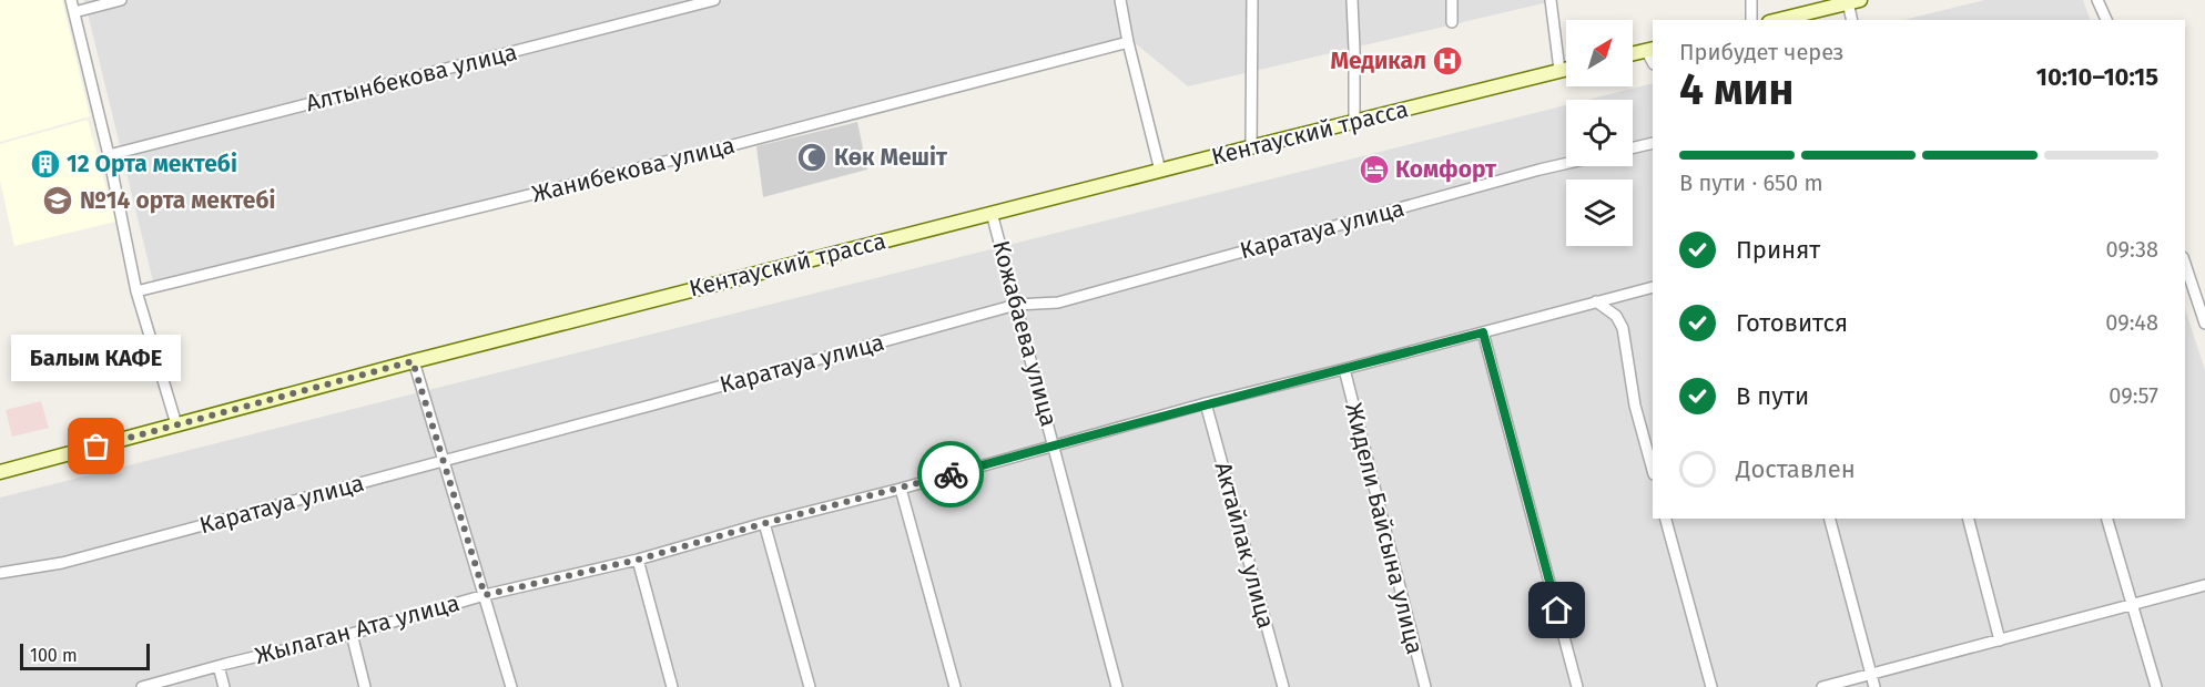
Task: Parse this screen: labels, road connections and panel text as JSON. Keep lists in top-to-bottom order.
{
  "streets": {
    "main road": ["Кентауский трасса"],
    "street": [
      "Алтынбекова улица",
      "Жанибекова улица",
      "Каратауа улица",
      "Кожабаева улица",
      "Жидели Байсына улица",
      "Актайлак улица",
      "Жылаган Ата улица"
    ]
  },
  "crossings": [
    ["Кентауский трасса", "Кожабаева улица"],
    ["Каратауа улица", "Кожабаева улица"],
    ["Кожабаева улица", "Жылаган Ата улица"],
    ["Жидели Байсына улица", "Жылаган Ата улица"],
    ["Актайлак улица", "Жылаган Ата улица"]
  ],
  "places": {
    "hospital": ["Медикал"],
    "mosque": ["Көк Мешіт"],
    "building": ["12 Орта мектебі"],
    "hotel": ["Комфорт"],
    "school or university": ["№14 орта мектебі"],
    "other": ["Балым КАФЕ"]
  },
  "scale_bar": "100 m",
  "north": "top right",
  "page": {
    "heading": ["4 мин", "Прибудет через", "10:10–10:15"],
    "bar": "В пути · 650 m",
    "list": [
      ["Принят", "09:38"],
      ["Готовится", "09:48"],
      ["В пути", "09:57"],
      "Доставлен"
    ],
    "bubble": "Балым КАФЕ",
    "scale": "100 m"
  }
}
